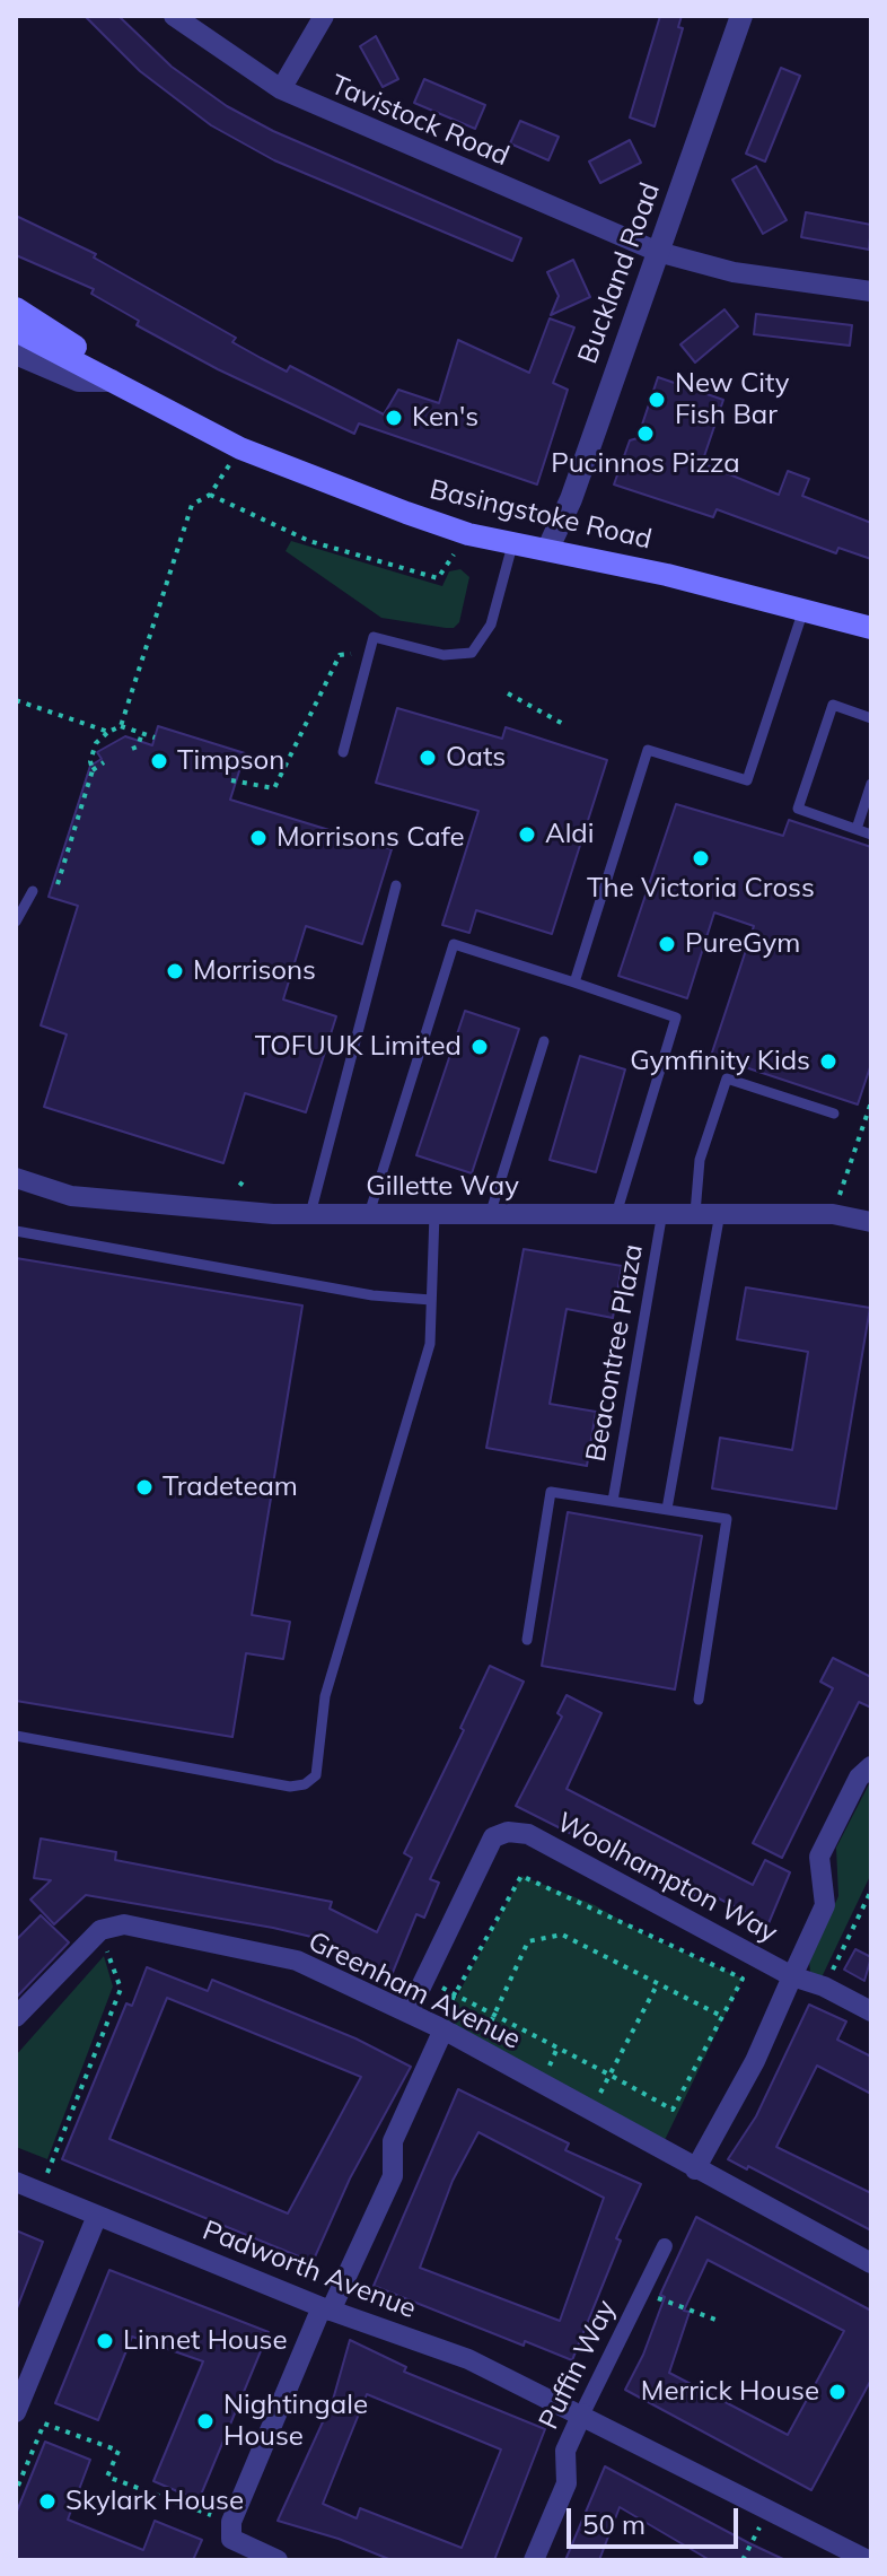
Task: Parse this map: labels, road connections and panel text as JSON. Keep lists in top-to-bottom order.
{
  "streets": {
    "main road": ["Basingstoke Road"],
    "street": [
      "Tavistock Road",
      "Buckland Road",
      "Gillette Way",
      "Woolhampton Way",
      "Greenham Avenue",
      "Padworth Avenue",
      "Puffin Way"
    ],
    "lane": ["Beacontree Plaza"]
  },
  "crossings": [
    ["Tavistock Road", "Buckland Road"],
    ["Buckland Road", "Basingstoke Road"],
    ["Gillette Way", "Beacontree Plaza"],
    ["Woolhampton Way", "Greenham Avenue"],
    ["Padworth Avenue", "Puffin Way"]
  ],
  "places": [
    "New City Fish Bar",
    "Ken's",
    "Pucinnos Pizza",
    "Oats",
    "Timpson",
    "Aldi",
    "Morrisons Cafe",
    "The Victoria Cross",
    "PureGym",
    "Morrisons",
    "TOFUUK Limited",
    "Gymfinity Kids",
    "Tradeteam",
    "Linnet House",
    "Merrick House",
    "Nightingale House",
    "Skylark House"
  ],
  "scale_bar": "50 m"
}
